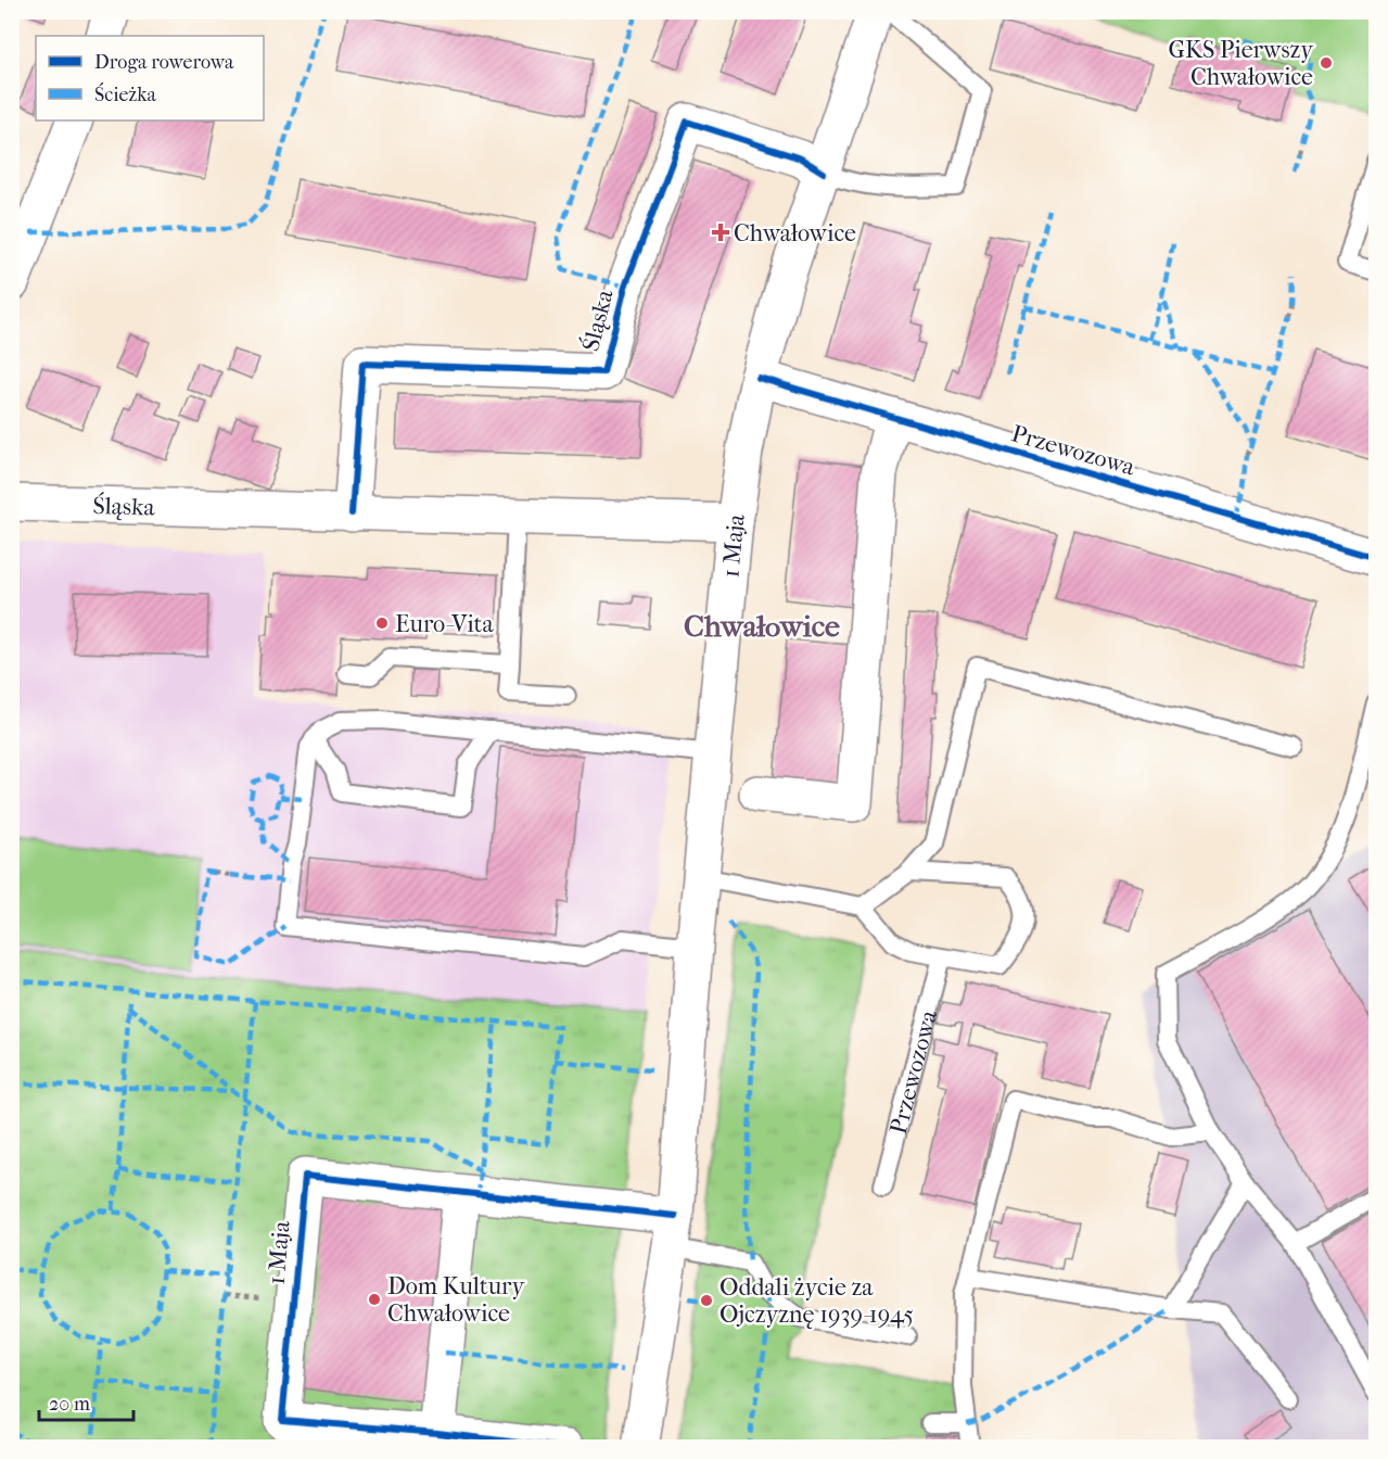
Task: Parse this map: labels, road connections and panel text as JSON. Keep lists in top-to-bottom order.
{
  "streets": {
    "street": ["Śląska", "Przewozowa", "1 Maja"]
  },
  "crossings": [
    ["Śląska", "1 Maja"],
    ["Przewozowa", "1 Maja"]
  ],
  "districts": ["Chwałowice"],
  "places": {
    "other": [
      "GKS Pierwszy Chwałowice",
      "Euro-Vita",
      "Dom Kultury Chwałowice",
      "Oddali życie za Ojczyznę 1939-1945"
    ],
    "health": ["Chwałowice"]
  },
  "legend": ["Droga rowerowa", "Ścieżka"],
  "scale_bar": "20 m"
}
